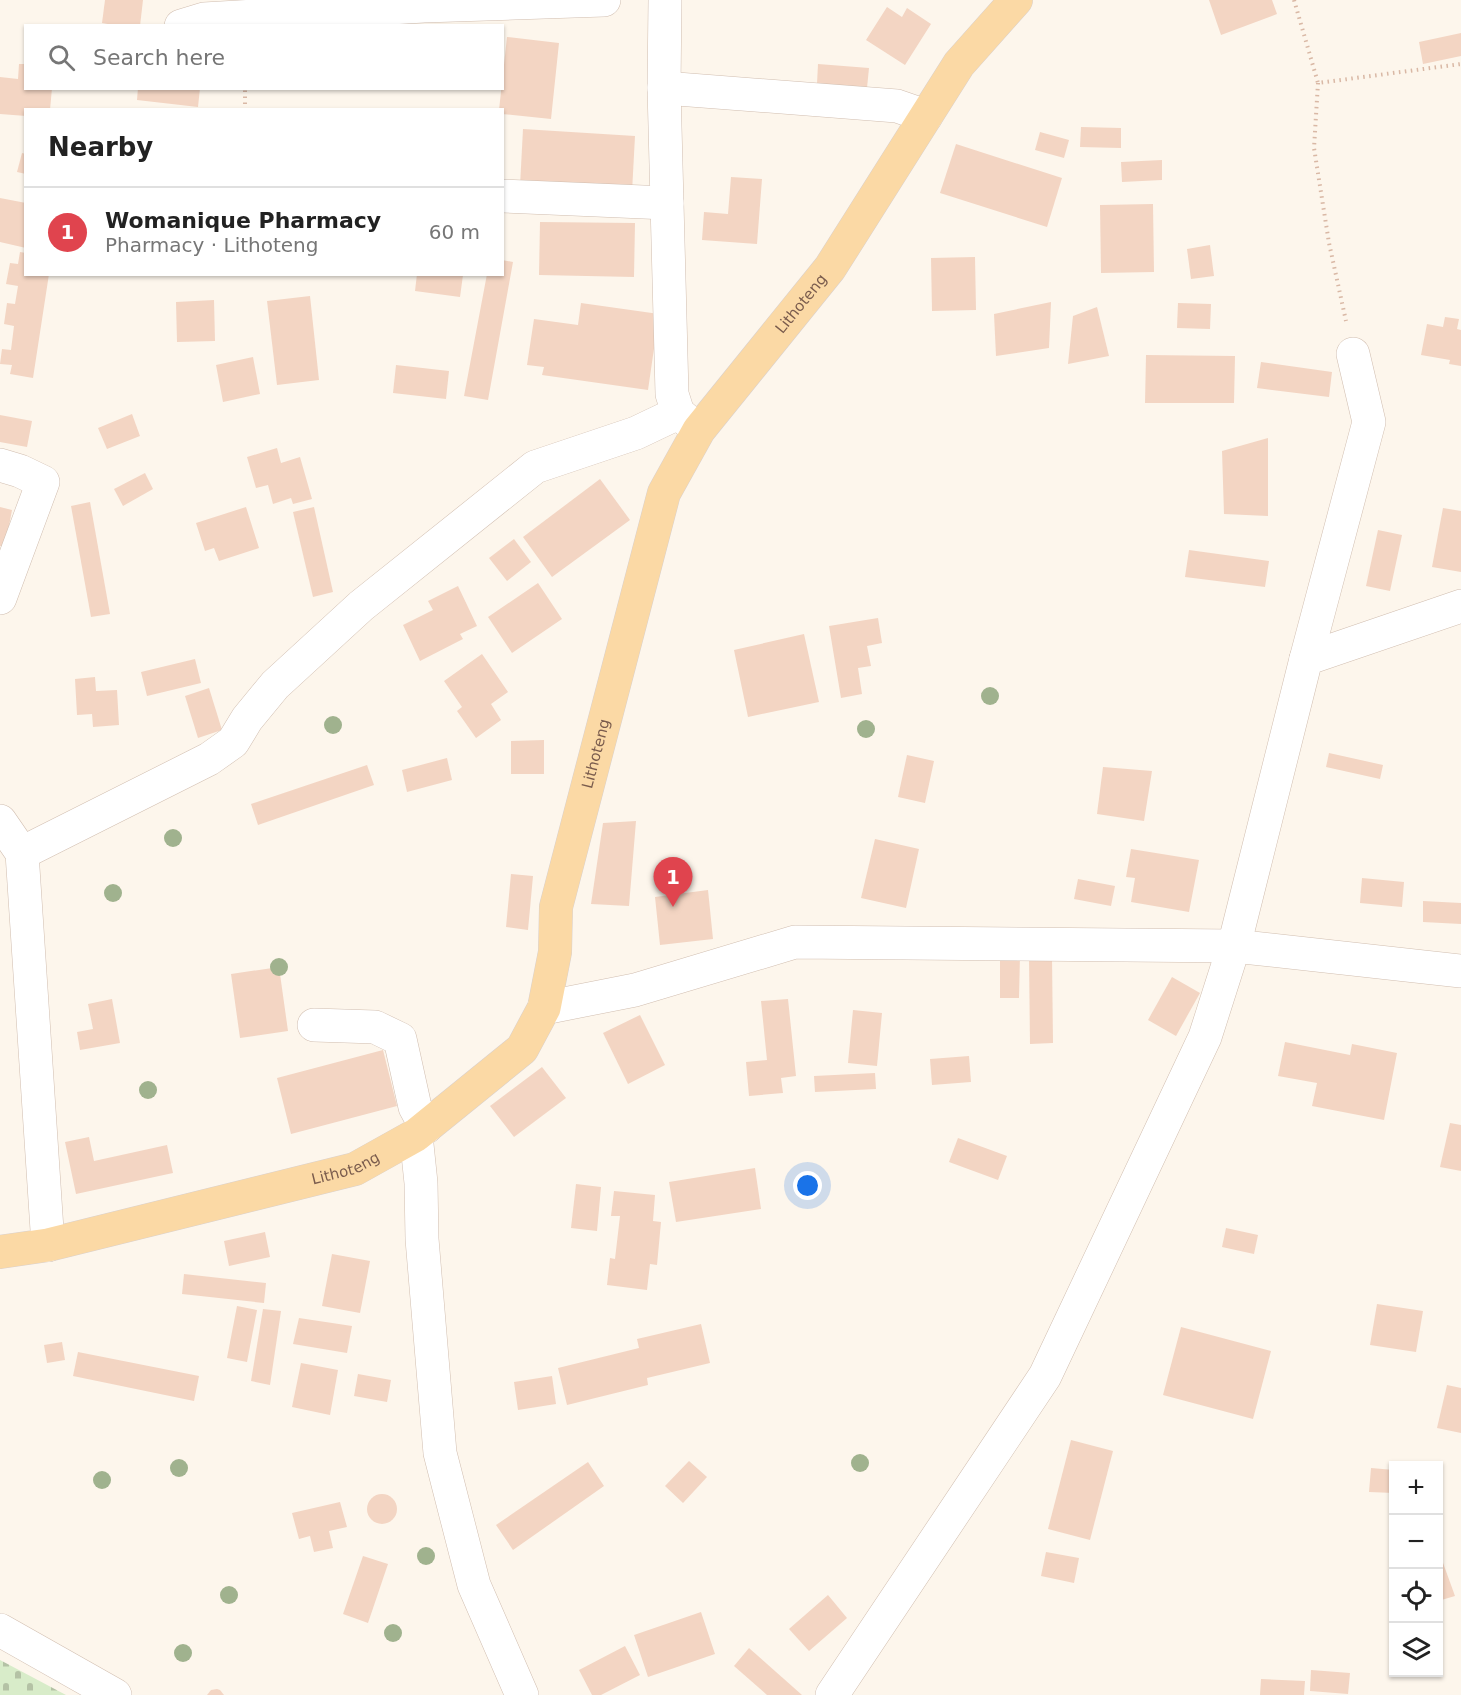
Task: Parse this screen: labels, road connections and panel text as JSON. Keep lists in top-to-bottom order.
{
  "streets": {
    "main road": ["Lithoteng"]
  },
  "page": {
    "search": "Search here",
    "heading": "Nearby",
    "list": [
      {
        "mark": "1",
        "name": "Womanique Pharmacy",
        "note": "Pharmacy · Lithoteng",
        "value": "60 m"
      }
    ],
    "pins": "1",
    "map_buttons": ["+", "−"]
  }
}
